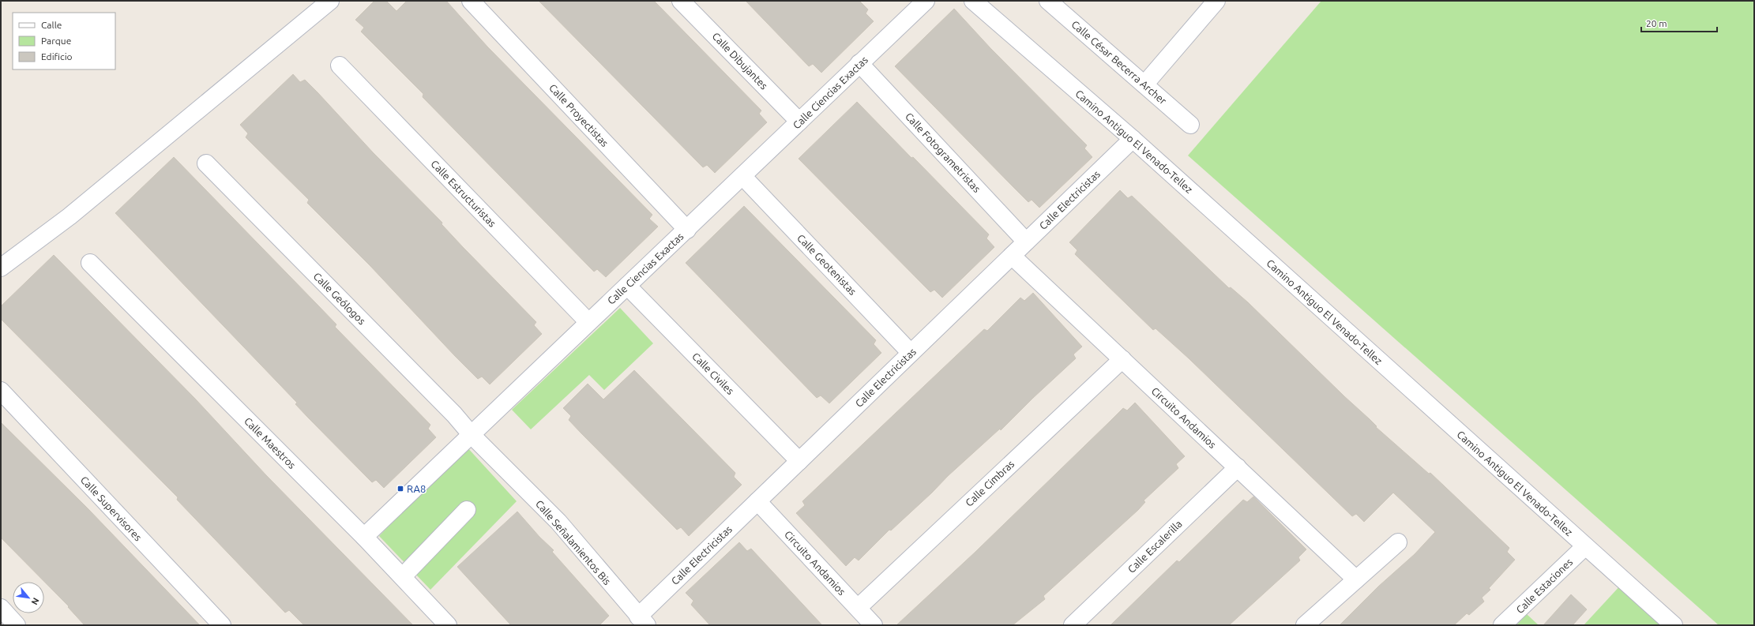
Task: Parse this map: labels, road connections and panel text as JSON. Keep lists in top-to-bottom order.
{
  "streets": {
    "street": [
      "Calle Dibujantes",
      "Calle César Becerra Archer",
      "Calle Ciencias Exactas",
      "Calle Proyectistas",
      "Camino Antiguo El Venado-Tellez",
      "Calle Fotogrametristas",
      "Calle Estructuristas",
      "Calle Electricistas",
      "Calle Geotenistas",
      "Calle Geólogos",
      "Calle Civiles",
      "Circuito Andamios",
      "Calle Maestros",
      "Calle Cimbras",
      "Calle Supervisores",
      "Calle Señalamientos Bis",
      "Calle Escalerilla",
      "Calle Estaciones"
    ]
  },
  "crossings": [
    ["Calle Dibujantes", "Calle Ciencias Exactas"],
    ["Calle Ciencias Exactas", "Calle Proyectistas"],
    ["Calle Ciencias Exactas", "Calle Fotogrametristas"],
    ["Calle Ciencias Exactas", "Calle Estructuristas"],
    ["Calle Ciencias Exactas", "Calle Geotenistas"],
    ["Calle Ciencias Exactas", "Calle Geólogos"],
    ["Calle Ciencias Exactas", "Calle Civiles"],
    ["Calle Ciencias Exactas", "Calle Maestros"],
    ["Calle Ciencias Exactas", "Calle Señalamientos Bis"],
    ["Camino Antiguo El Venado-Tellez", "Calle Electricistas"],
    ["Camino Antiguo El Venado-Tellez", "Calle Estaciones"],
    ["Calle Fotogrametristas", "Calle Electricistas"],
    ["Calle Electricistas", "Calle Geotenistas"],
    ["Calle Electricistas", "Calle Civiles"],
    ["Calle Electricistas", "Circuito Andamios"],
    ["Calle Electricistas", "Calle Señalamientos Bis"],
    ["Calle Geólogos", "Calle Señalamientos Bis"],
    ["Circuito Andamios", "Calle Cimbras"],
    ["Circuito Andamios", "Calle Escalerilla"]
  ],
  "places": {
    "transit": ["RA8"]
  },
  "legend": ["Calle", "Parque", "Edificio"],
  "scale_bar": "20 m",
  "north": "bottom right"
}
